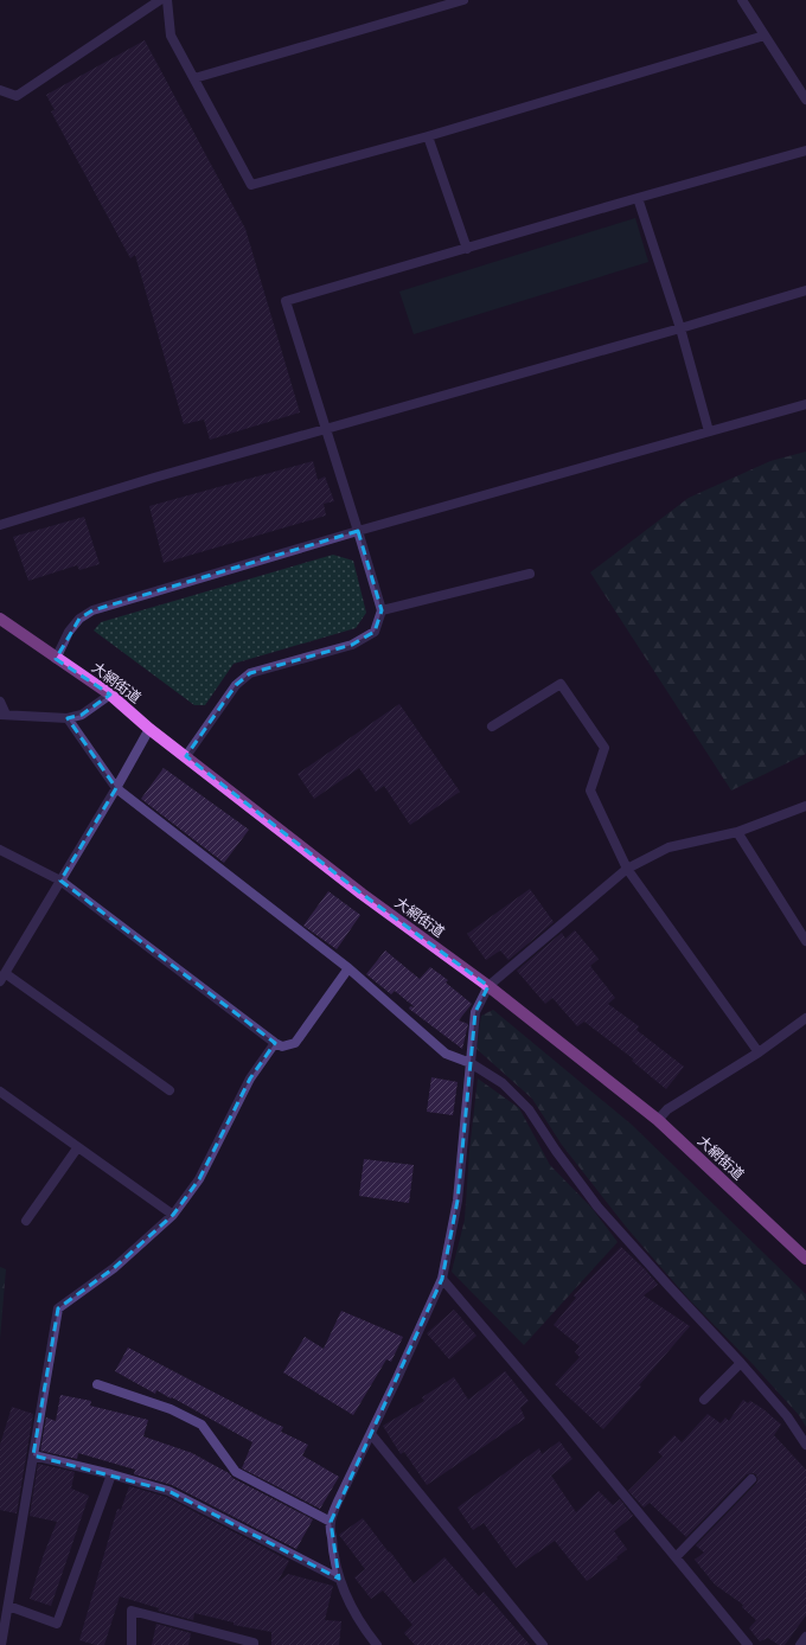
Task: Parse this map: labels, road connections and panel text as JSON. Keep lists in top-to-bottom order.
{
  "streets": {
    "main road": ["大網街道"]
  }
}
